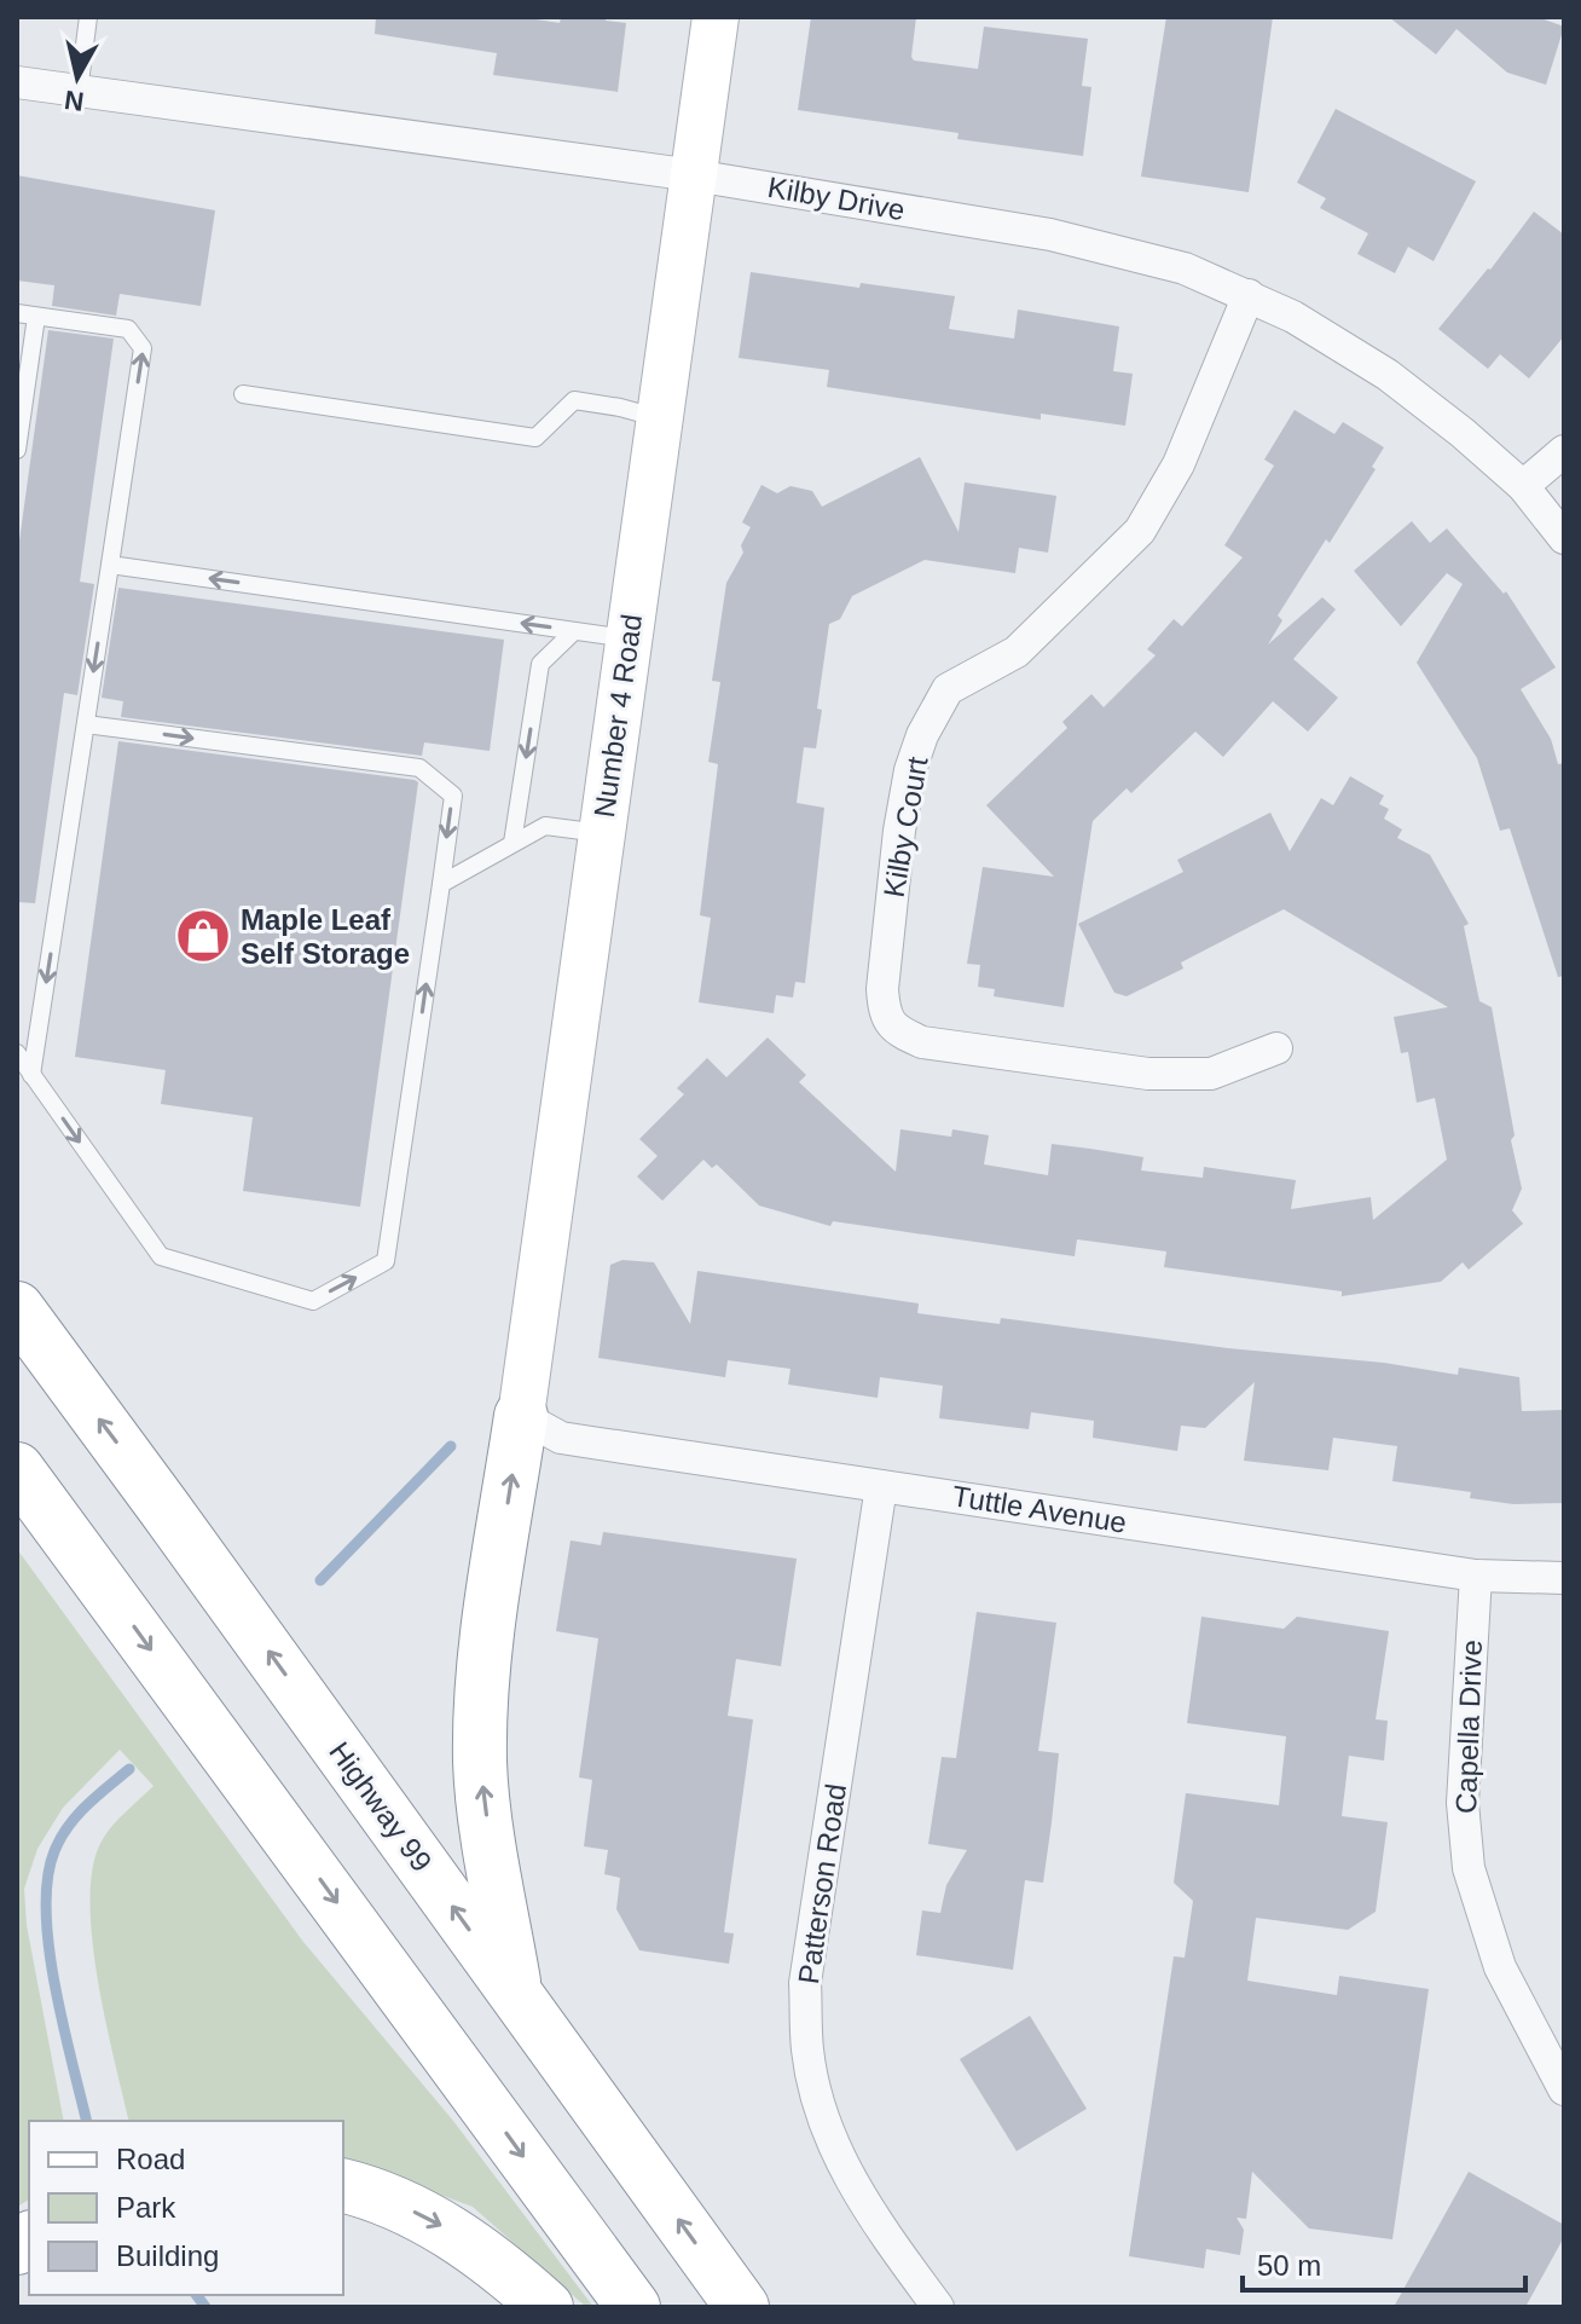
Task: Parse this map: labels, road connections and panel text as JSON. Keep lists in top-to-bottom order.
{
  "streets": {
    "highway": ["Highway 99"],
    "main road": ["Number 4 Road"],
    "street": [
      "Kilby Drive",
      "Kilby Court",
      "Tuttle Avenue",
      "Capella Drive",
      "Patterson Road"
    ]
  },
  "crossings": [
    ["Kilby Drive", "Number 4 Road"],
    ["Kilby Drive", "Kilby Court"],
    ["Number 4 Road", "Tuttle Avenue"],
    ["Tuttle Avenue", "Capella Drive"],
    ["Tuttle Avenue", "Patterson Road"]
  ],
  "places": {
    "shop": ["Maple Leaf Self Storage"]
  },
  "legend": ["Road", "Park", "Building"],
  "scale_bar": "50 m",
  "north": "bottom"
}
